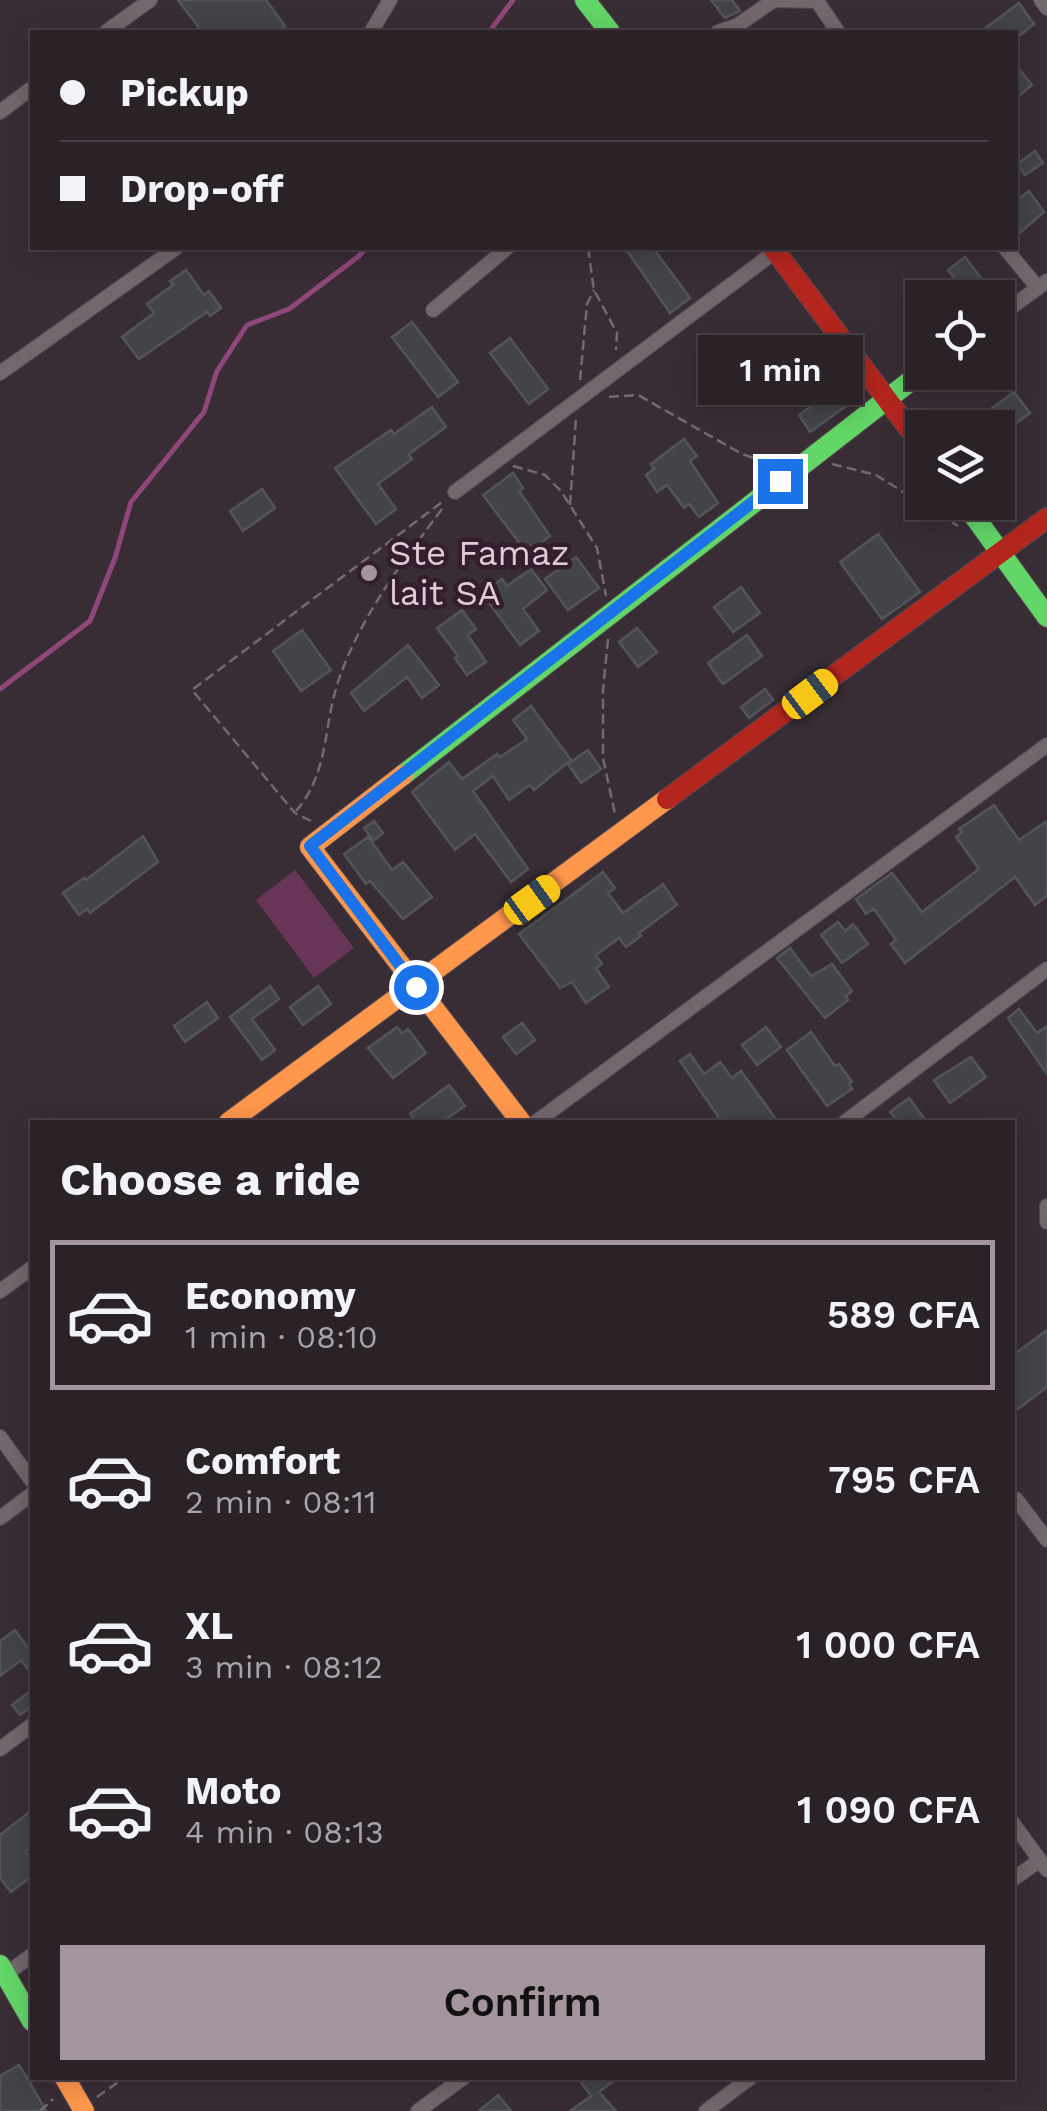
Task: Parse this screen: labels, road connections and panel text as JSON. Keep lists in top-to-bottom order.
{
  "places": ["Ste Famaz lait SA"],
  "page": {
    "banner": ["Pickup", "Drop-off"],
    "bubble": "1 min",
    "heading": "Choose a ride",
    "list": [
      {
        "name": "Economy",
        "note": "1 min · 08:10",
        "value": "589 CFA"
      },
      {
        "name": "Comfort",
        "note": "2 min · 08:11",
        "value": "795 CFA"
      },
      {
        "name": "XL",
        "note": "3 min · 08:12",
        "value": "1 000 CFA"
      },
      {
        "name": "Moto",
        "note": "4 min · 08:13",
        "value": "1 090 CFA"
      }
    ],
    "buttons": "Confirm"
  }
}
